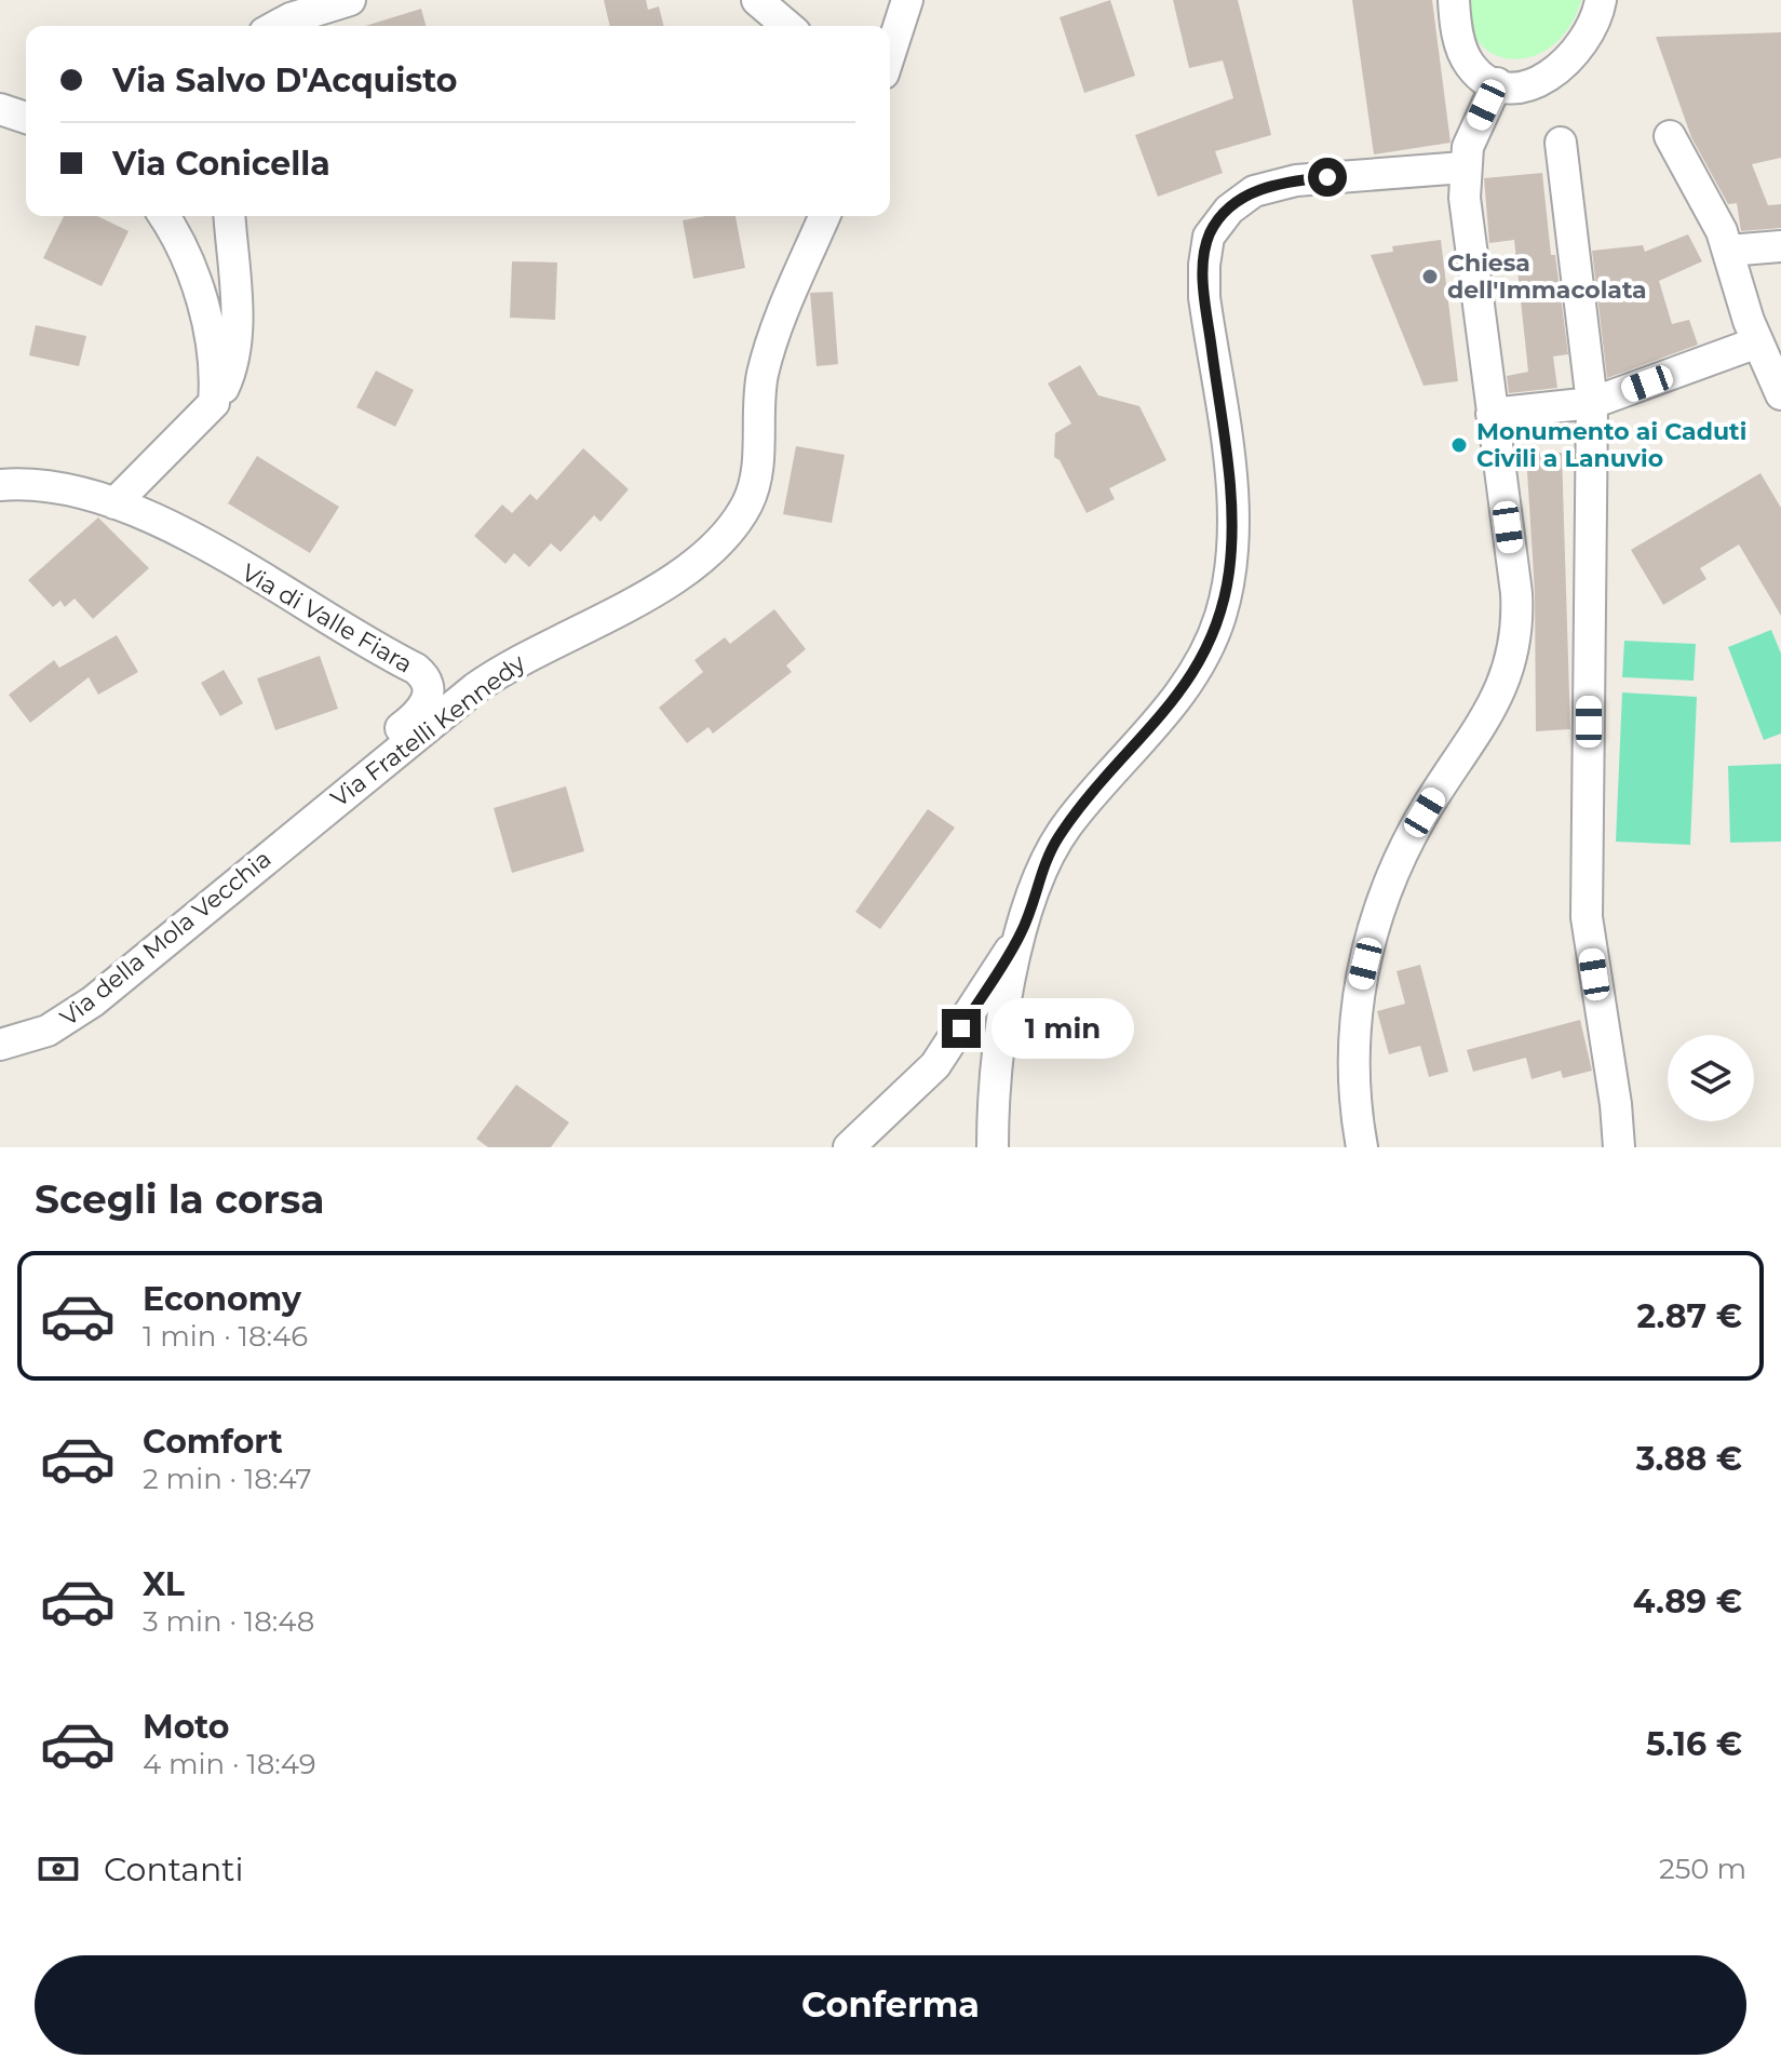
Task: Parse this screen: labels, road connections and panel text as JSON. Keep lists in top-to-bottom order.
{
  "streets": {
    "street": ["Via di Valle Fiara", "Via Fratelli Kennedy", "Via della Mola Vecchia"]
  },
  "crossings": [
    ["Via di Valle Fiara", "Via Fratelli Kennedy"],
    ["Via di Valle Fiara", "Via della Mola Vecchia"],
    ["Via Fratelli Kennedy", "Via della Mola Vecchia"]
  ],
  "places": ["Chiesa dell'Immacolata", "Monumento ai Caduti Civili a Lanuvio"],
  "page": {
    "banner": ["Via Salvo D'Acquisto", "Via Conicella"],
    "bubble": "1 min",
    "heading": "Scegli la corsa",
    "list": [
      {
        "name": "Economy",
        "note": "1 min · 18:46",
        "value": "2.87 €"
      },
      {
        "name": "Comfort",
        "note": "2 min · 18:47",
        "value": "3.88 €"
      },
      {
        "name": "XL",
        "note": "3 min · 18:48",
        "value": "4.89 €"
      },
      {
        "name": "Moto",
        "note": "4 min · 18:49",
        "value": "5.16 €"
      }
    ],
    "pay": ["Contanti", "250 m"],
    "buttons": "Conferma"
  }
}
